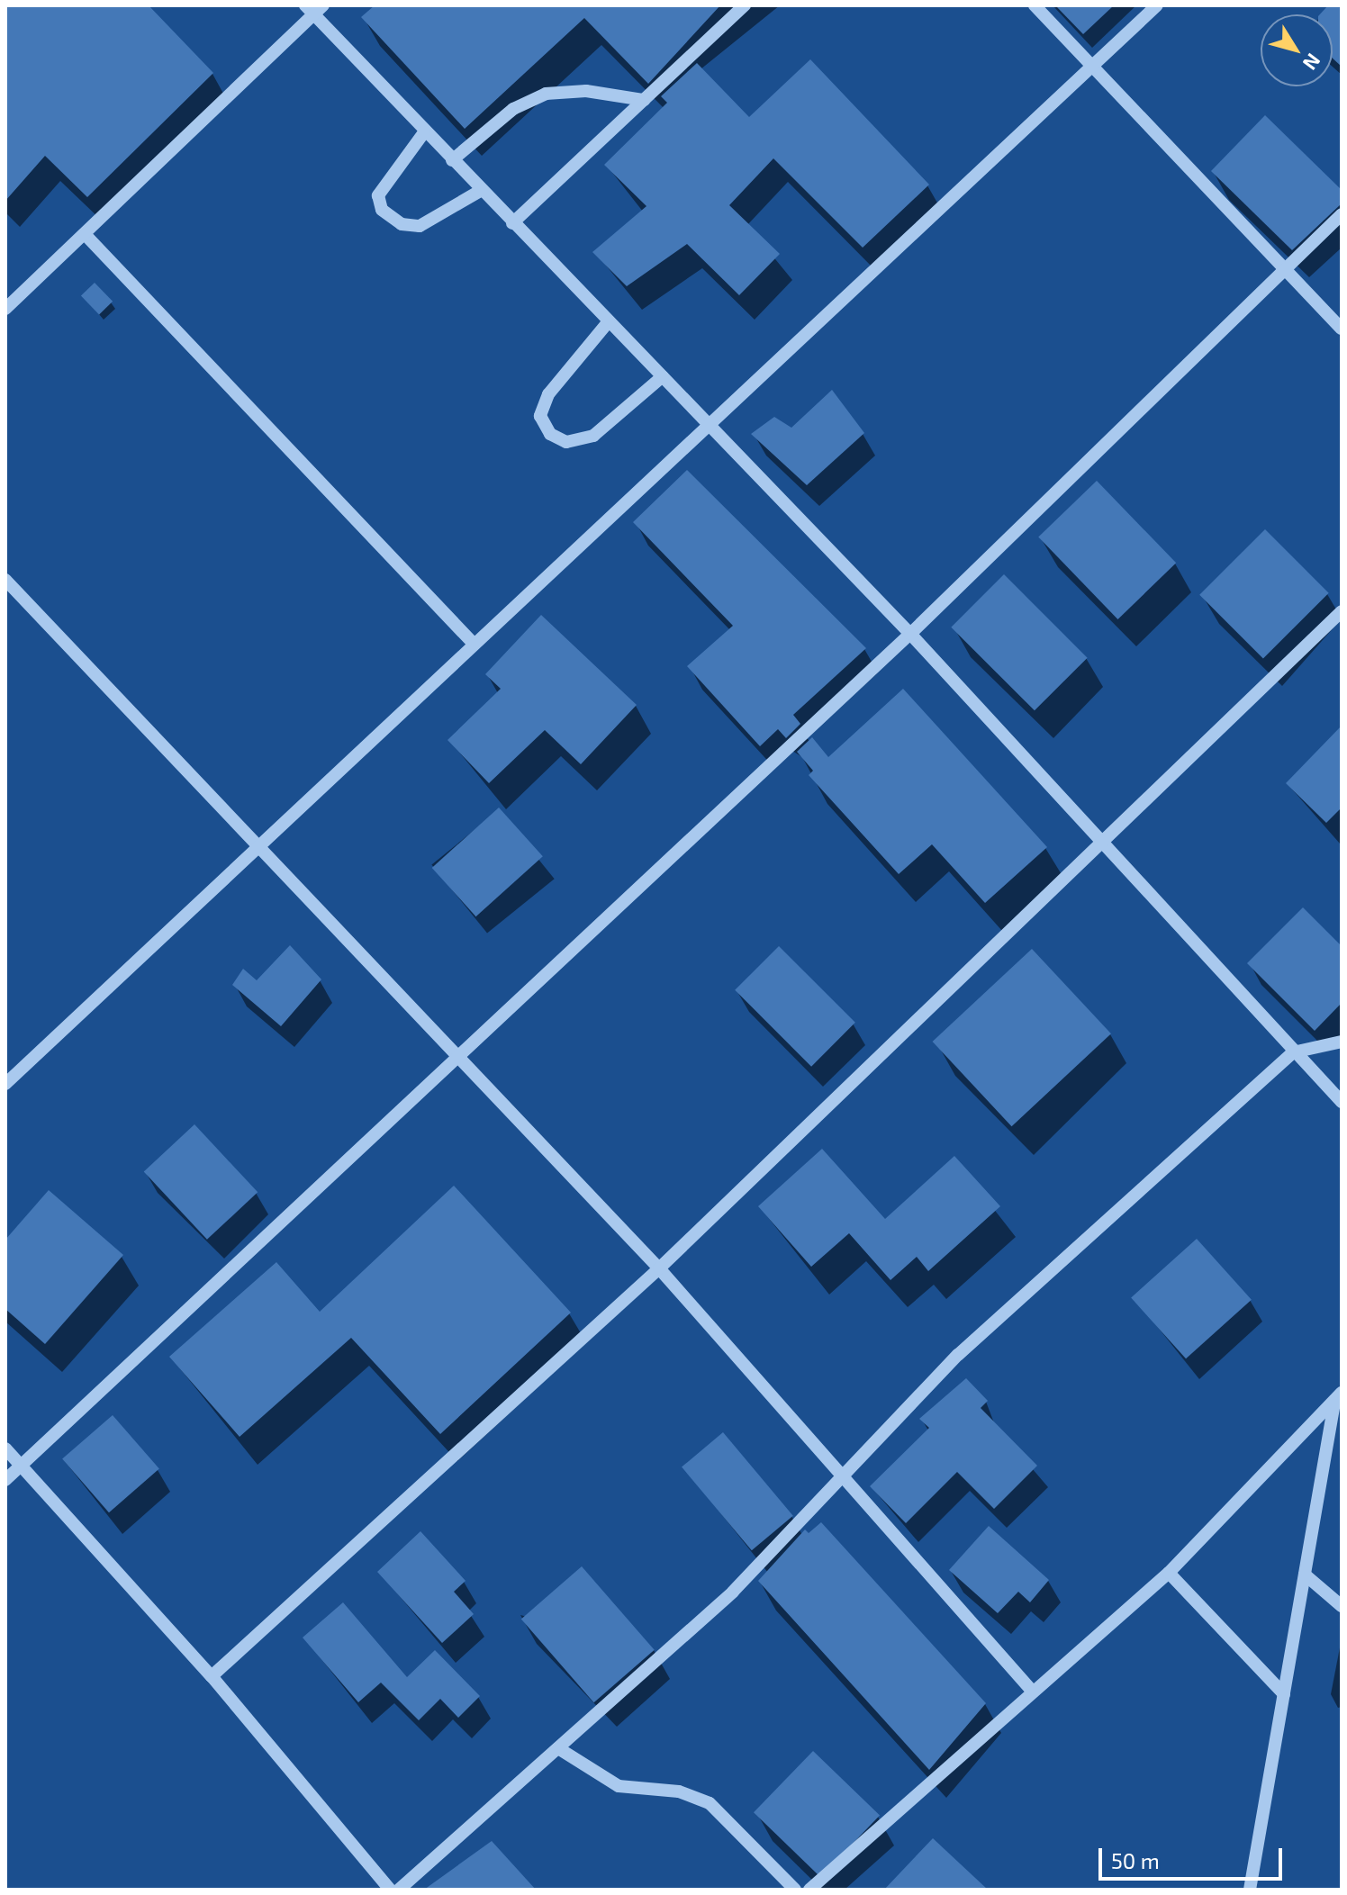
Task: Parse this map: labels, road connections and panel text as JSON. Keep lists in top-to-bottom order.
{
  "scale_bar": "50 m",
  "north": "bottom right"
}
